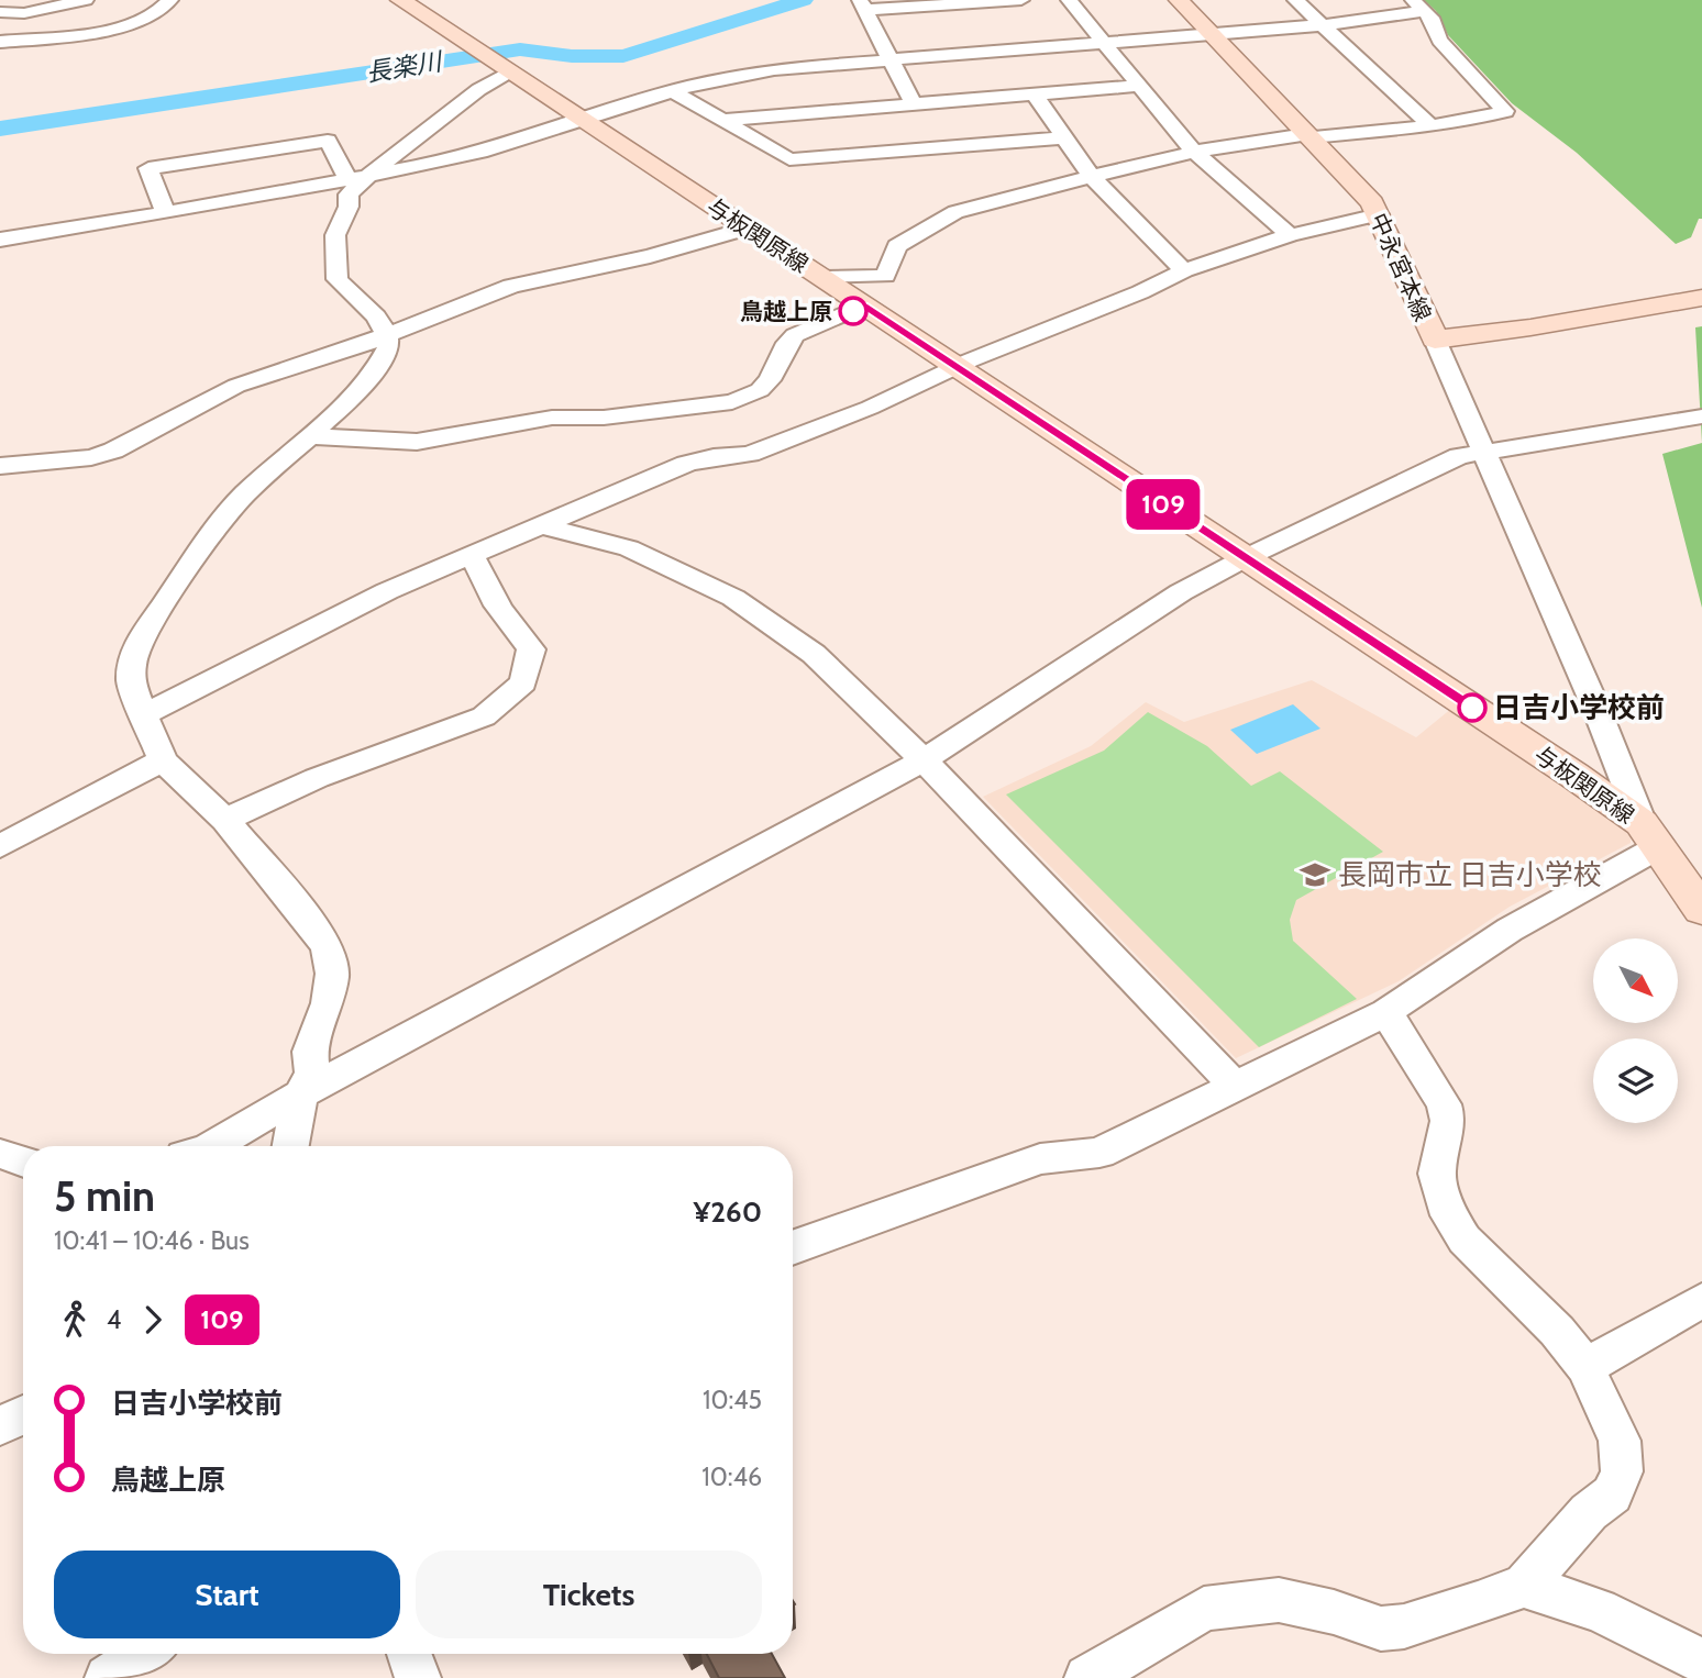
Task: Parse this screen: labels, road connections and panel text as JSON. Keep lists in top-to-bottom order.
{
  "streets": {
    "main road": ["与板関原線", "中永宮本線"]
  },
  "water": ["長楽川"],
  "places": {
    "other": ["鳥越上原", "日吉小学校前"],
    "school or university": ["長岡市立 日吉小学校"]
  },
  "lines": ["bus line 109"],
  "north": "bottom right",
  "page": {
    "on_map": "109",
    "heading": ["5 min", "10:41 – 10:46 · Bus", "¥260"],
    "legs": ["4", "109"],
    "list": [
      {
        "name": "日吉小学校前",
        "value": "10:45"
      },
      {
        "name": "鳥越上原",
        "value": "10:46"
      }
    ],
    "buttons": ["Start", "Tickets"]
  }
}
